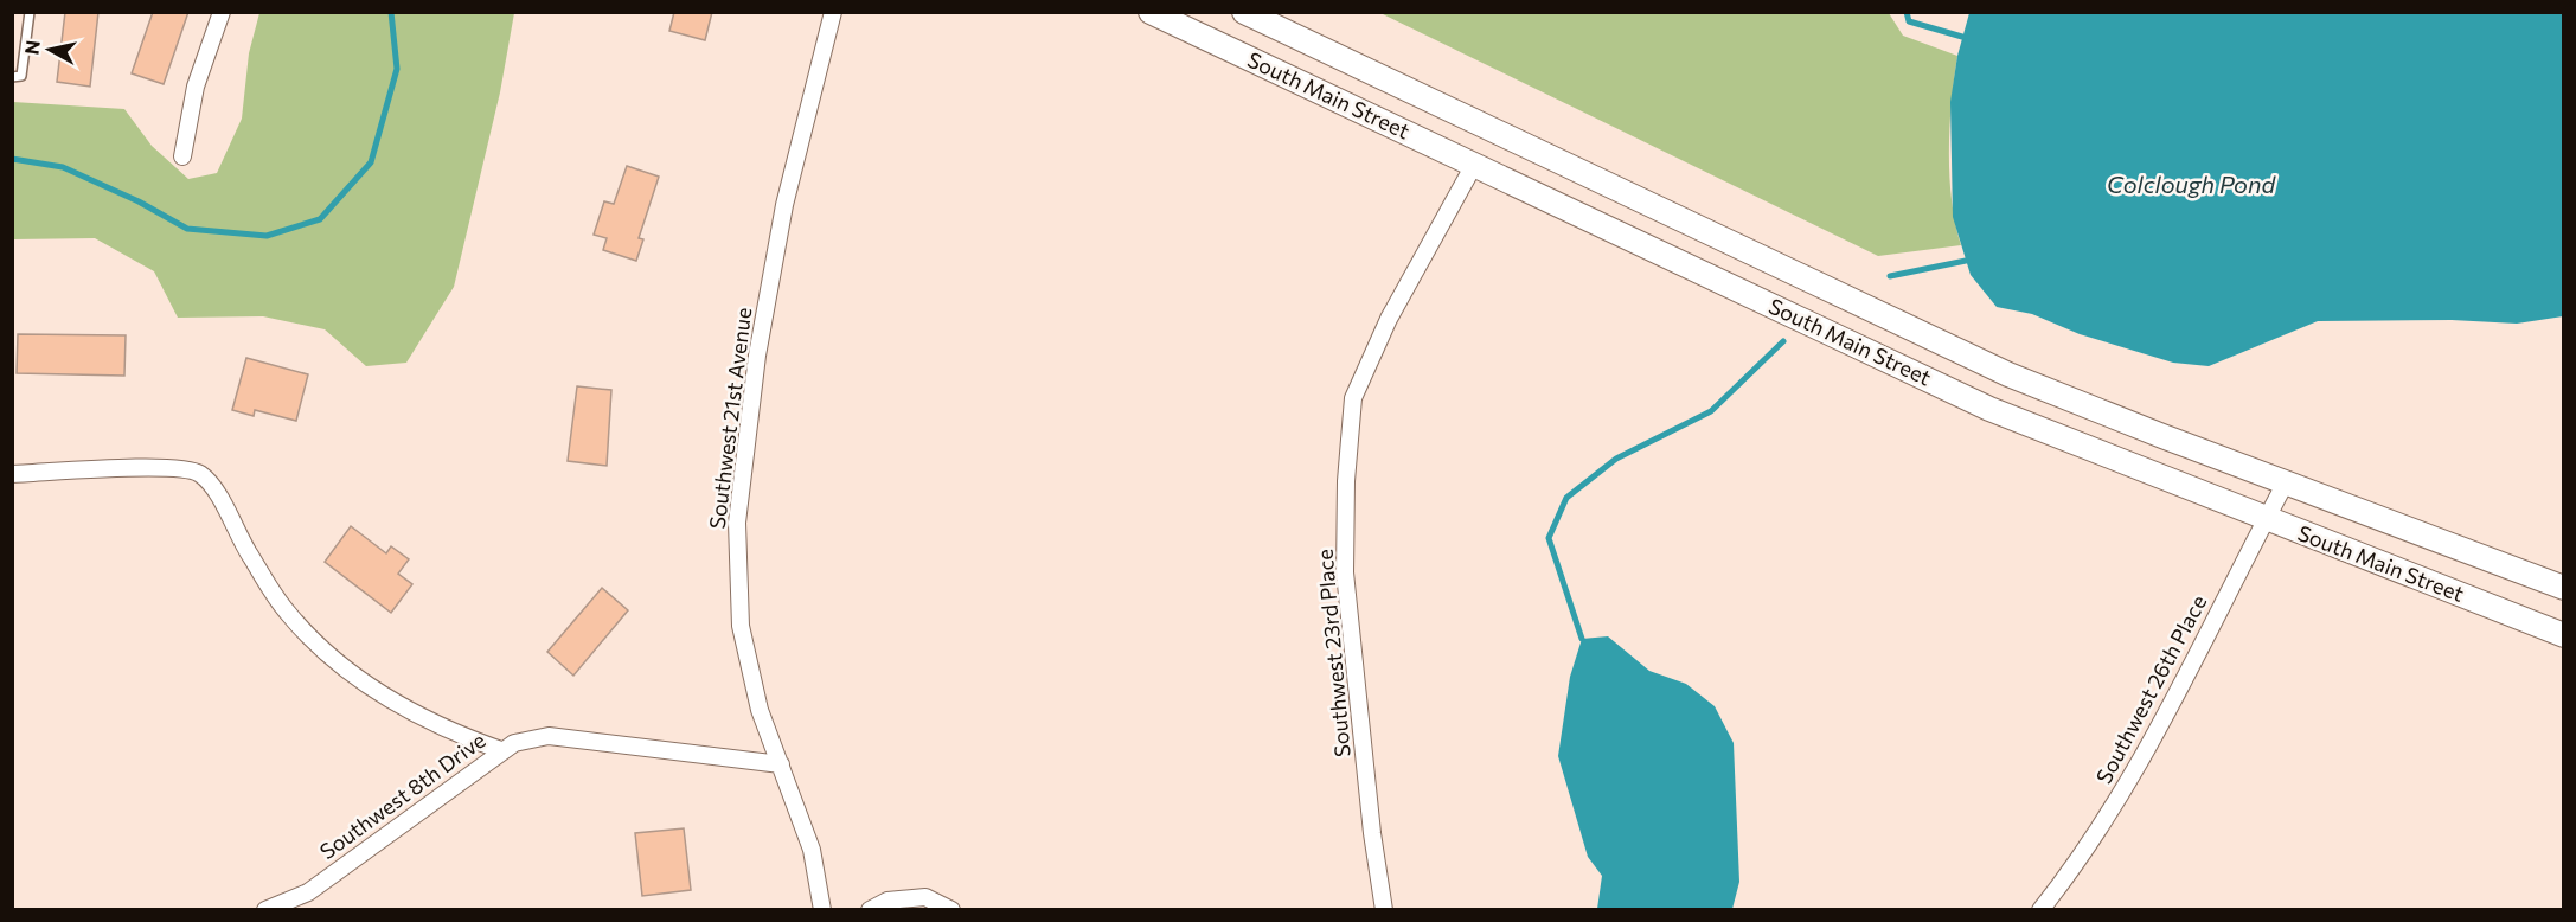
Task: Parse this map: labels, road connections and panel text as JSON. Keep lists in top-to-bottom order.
{
  "streets": {
    "main road": ["South Main Street"],
    "street": [
      "Southwest 21st Avenue",
      "Southwest 23rd Place",
      "Southwest 26th Place",
      "Southwest 8th Drive"
    ]
  },
  "crossings": [
    ["South Main Street", "Southwest 23rd Place"],
    ["South Main Street", "Southwest 26th Place"],
    ["Southwest 21st Avenue", "Southwest 8th Drive"]
  ],
  "water": ["Colclough Pond"],
  "north": "left"
}
